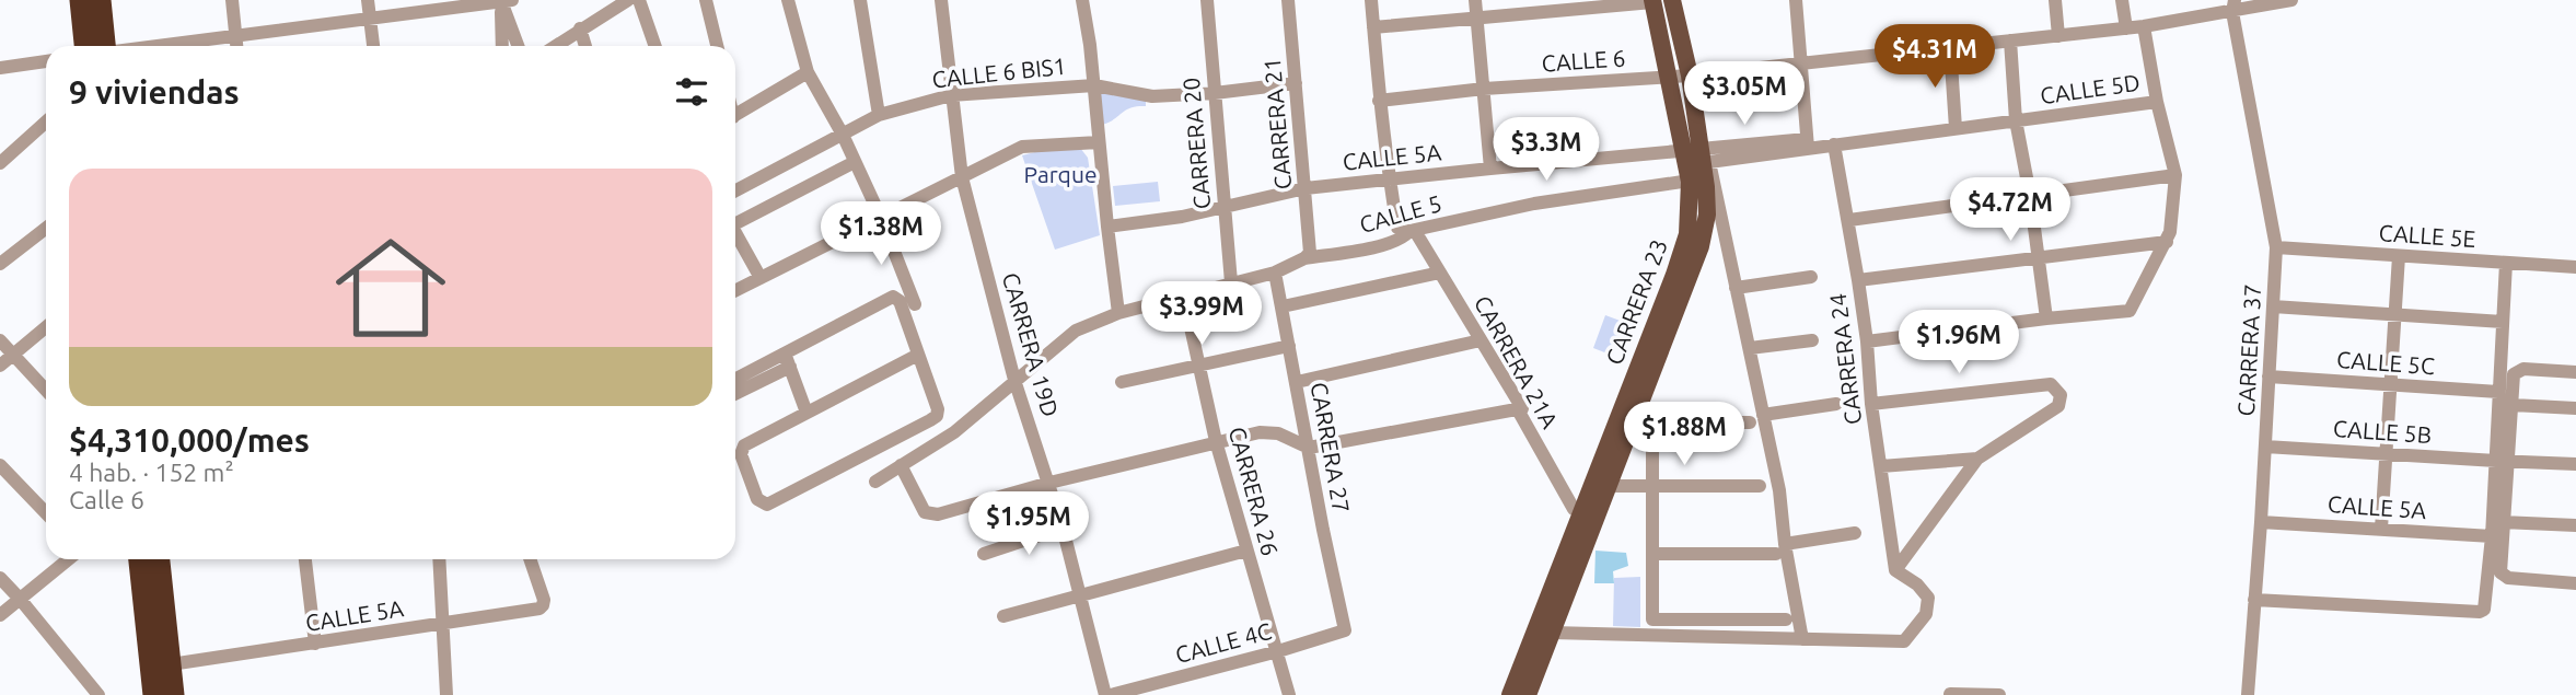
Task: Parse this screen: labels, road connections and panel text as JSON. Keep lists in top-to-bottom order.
{
  "streets": {
    "main road": ["CARRERA 23"],
    "street": [
      "CALLE 6",
      "CALLE 6 BIS1",
      "CALLE 5D",
      "CARRERA 21",
      "CARRERA 20",
      "CALLE 5A",
      "CALLE 5",
      "CALLE 5E",
      "CARRERA 19D",
      "CARRERA 37",
      "CARRERA 24",
      "CARRERA 21A",
      "CALLE 5C",
      "CALLE 5B",
      "CARRERA 27",
      "CARRERA 26",
      "CALLE 4C"
    ]
  },
  "crossings": [
    ["CALLE 6", "CARRERA 23"],
    ["CALLE 6", "CARRERA 37"],
    ["CALLE 6", "CARRERA 21A"],
    ["CALLE 6 BIS1", "CARRERA 21"],
    ["CALLE 6 BIS1", "CARRERA 20"],
    ["CALLE 6 BIS1", "CARRERA 19D"],
    ["CALLE 5D", "CALLE 5A"],
    ["CALLE 5D", "CARRERA 23"],
    ["CALLE 5D", "CARRERA 24"],
    ["CARRERA 21", "CALLE 5A"],
    ["CARRERA 21", "CALLE 5"],
    ["CARRERA 20", "CALLE 5A"],
    ["CARRERA 20", "CALLE 5"],
    ["CALLE 5A", "CARRERA 23"],
    ["CALLE 5A", "CARRERA 37"],
    ["CALLE 5A", "CARRERA 21A"],
    ["CALLE 5", "CARRERA 23"],
    ["CALLE 5", "CARRERA 19D"],
    ["CALLE 5", "CARRERA 21A"],
    ["CALLE 5", "CARRERA 27"],
    ["CALLE 5", "CARRERA 26"],
    ["CALLE 5E", "CARRERA 37"],
    ["CARRERA 23", "CARRERA 21A"],
    ["CARRERA 19D", "CALLE 4C"],
    ["CARRERA 37", "CALLE 5C"],
    ["CARRERA 37", "CALLE 5B"],
    ["CARRERA 27", "CALLE 4C"],
    ["CARRERA 26", "CALLE 4C"]
  ],
  "parks": ["Parque"],
  "page": {
    "price": [
      "$4.31M",
      "$3.05M",
      "$3.3M",
      "$4.72M",
      "$1.38M",
      "$3.99M",
      "$1.96M",
      "$1.88M",
      "$1.95M"
    ],
    "heading": "9 viviendas",
    "list": [
      {
        "name": "$4,310,000/mes",
        "note": "4 hab. · 152 m² · Calle 6"
      }
    ]
  }
}
